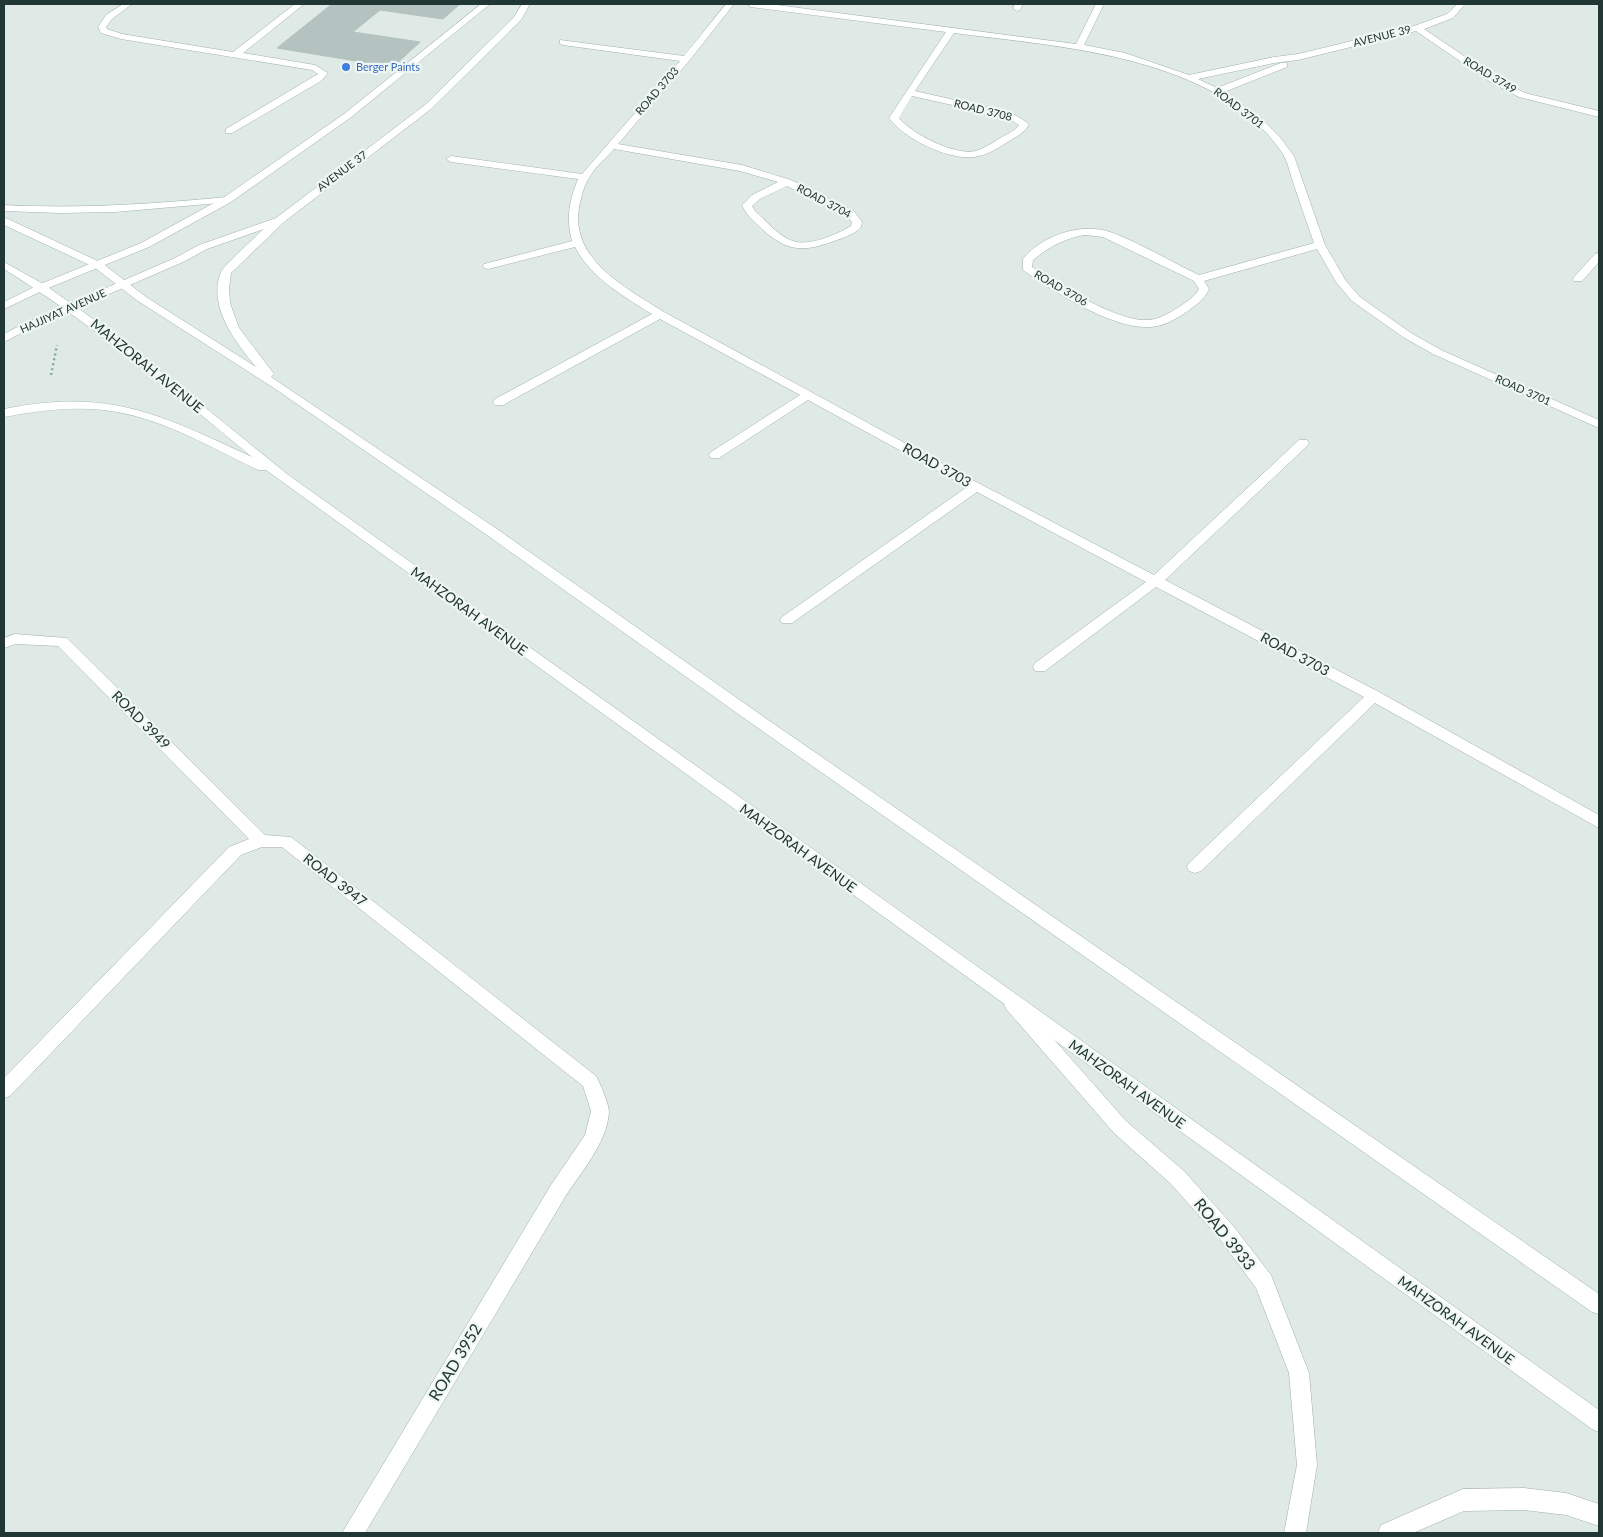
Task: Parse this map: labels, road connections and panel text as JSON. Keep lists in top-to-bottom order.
{
  "streets": {
    "street": [
      "AVENUE 39",
      "ROAD 3749",
      "ROAD 3703",
      "ROAD 3701",
      "ROAD 3708",
      "AVENUE 37",
      "ROAD 3704",
      "ROAD 3706",
      "HAJJIYAT AVENUE",
      "MAHZORAH AVENUE",
      "ROAD 3949",
      "ROAD 3947",
      "ROAD 3933",
      "ROAD 3952"
    ]
  },
  "crossings": [
    ["AVENUE 39", "ROAD 3749"],
    ["AVENUE 39", "ROAD 3701"],
    ["ROAD 3703", "ROAD 3704"],
    ["ROAD 3701", "ROAD 3708"],
    ["AVENUE 37", "HAJJIYAT AVENUE"],
    ["HAJJIYAT AVENUE", "MAHZORAH AVENUE"],
    ["MAHZORAH AVENUE", "ROAD 3933"],
    ["ROAD 3949", "ROAD 3947"],
    ["ROAD 3947", "ROAD 3952"]
  ],
  "places": ["Berger Paints"]
}
